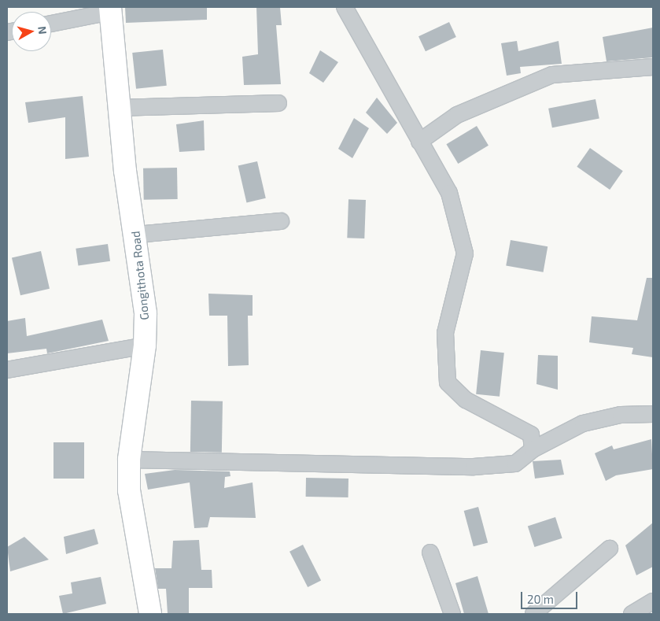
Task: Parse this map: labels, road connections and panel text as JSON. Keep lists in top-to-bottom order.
{
  "streets": {
    "street": ["Gongithota Road"]
  },
  "scale_bar": "20 m",
  "north": "right"
}
